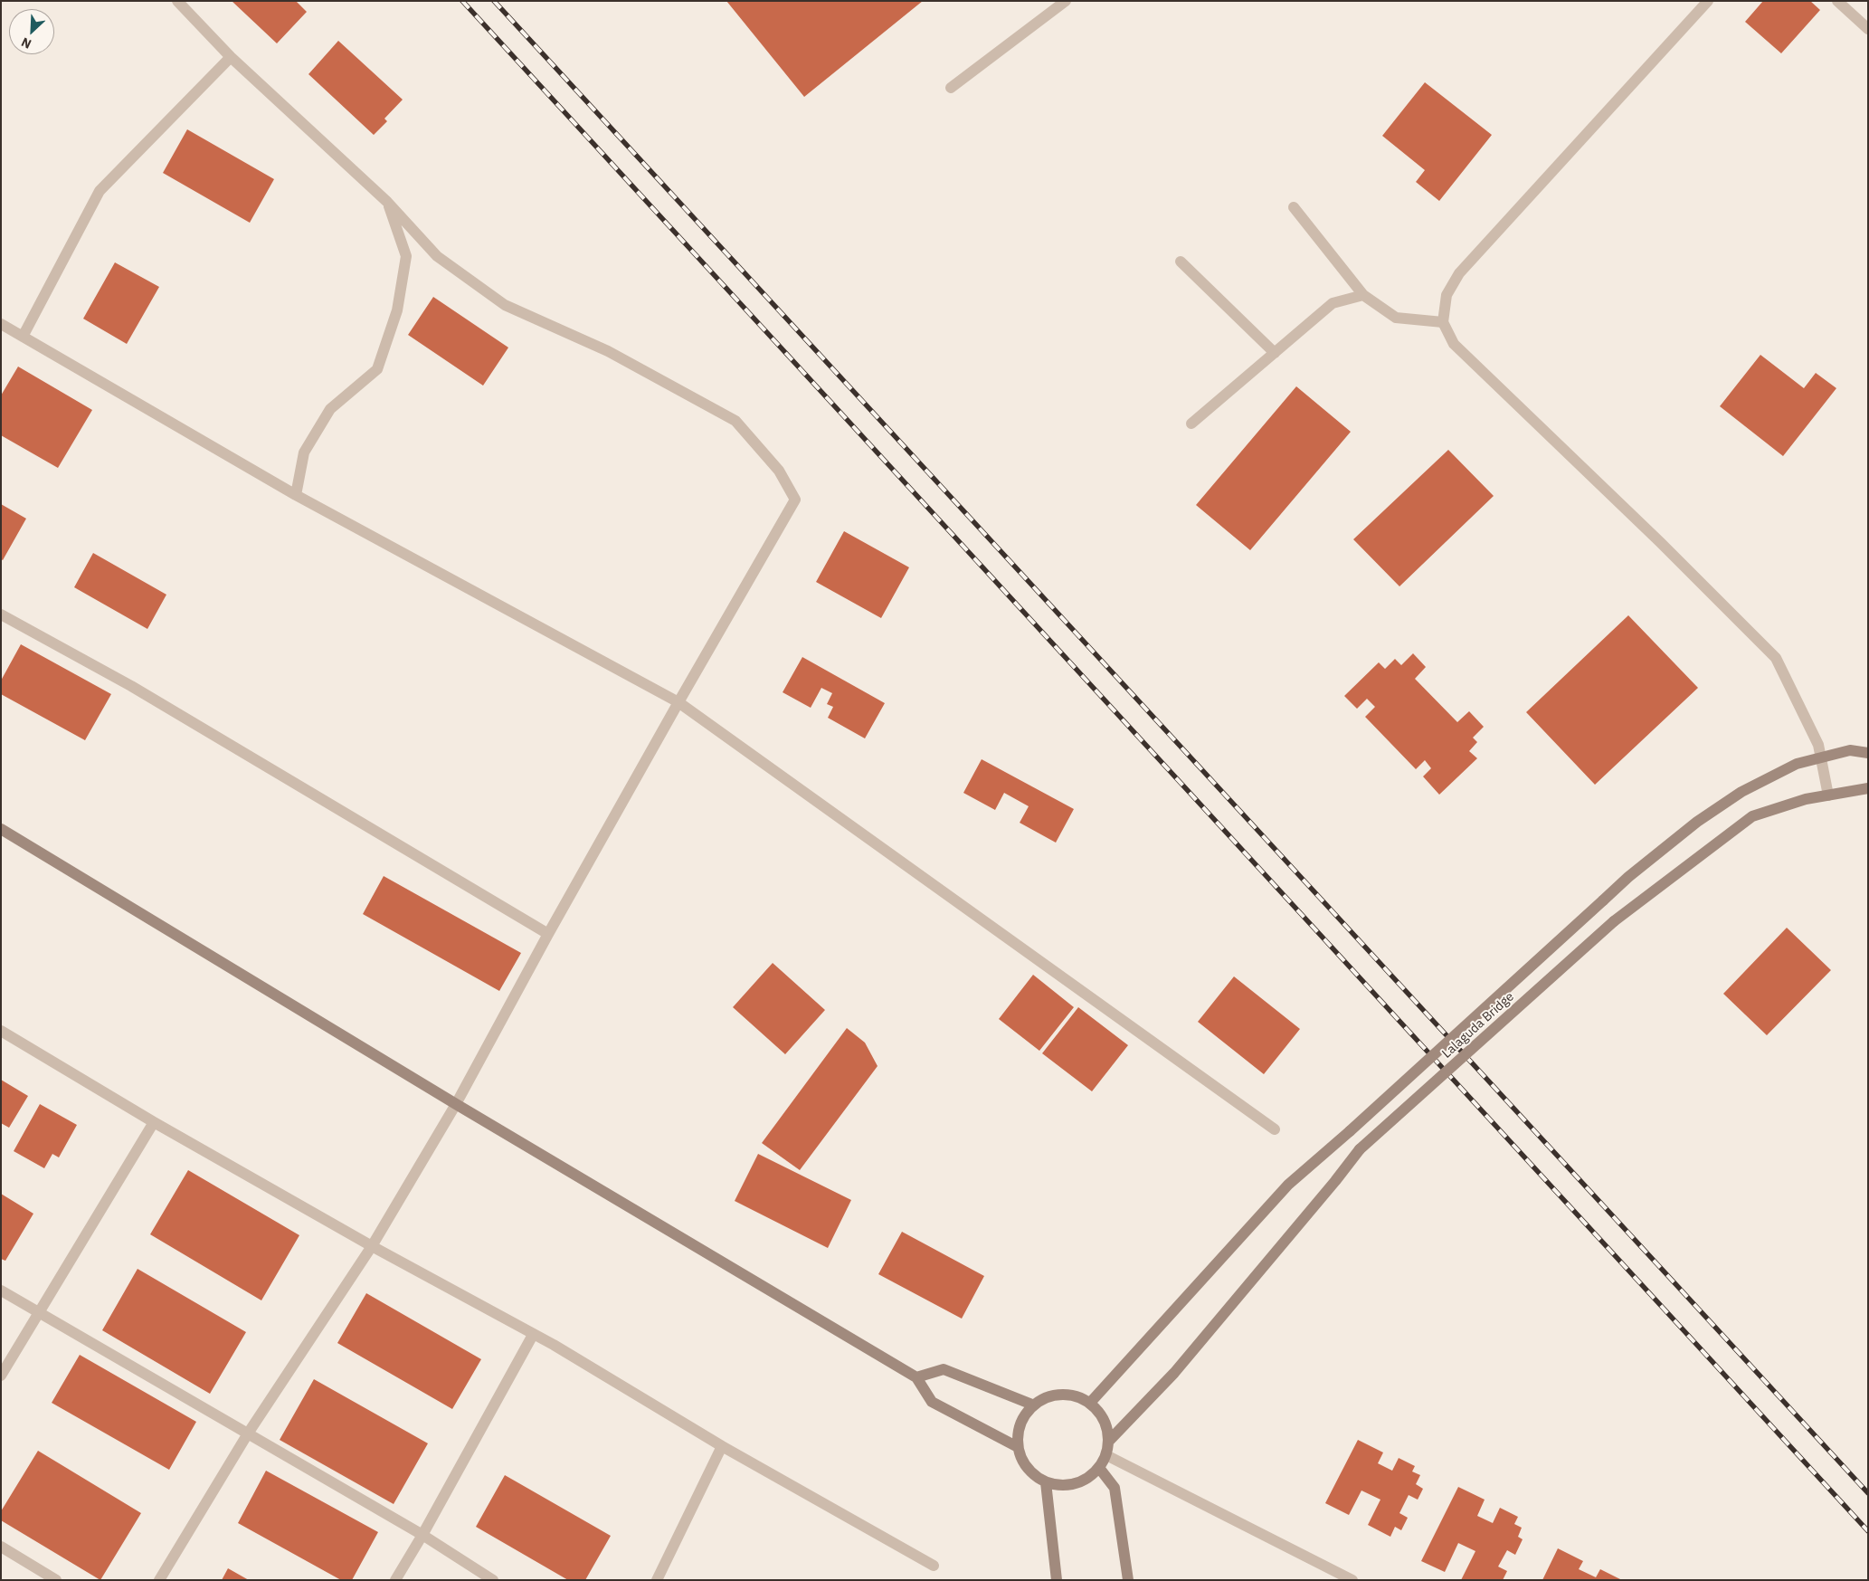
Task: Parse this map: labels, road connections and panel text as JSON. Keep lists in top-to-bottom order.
{
  "streets": {
    "street": ["Lalaguda Bridge"]
  },
  "north": "bottom left"
}
